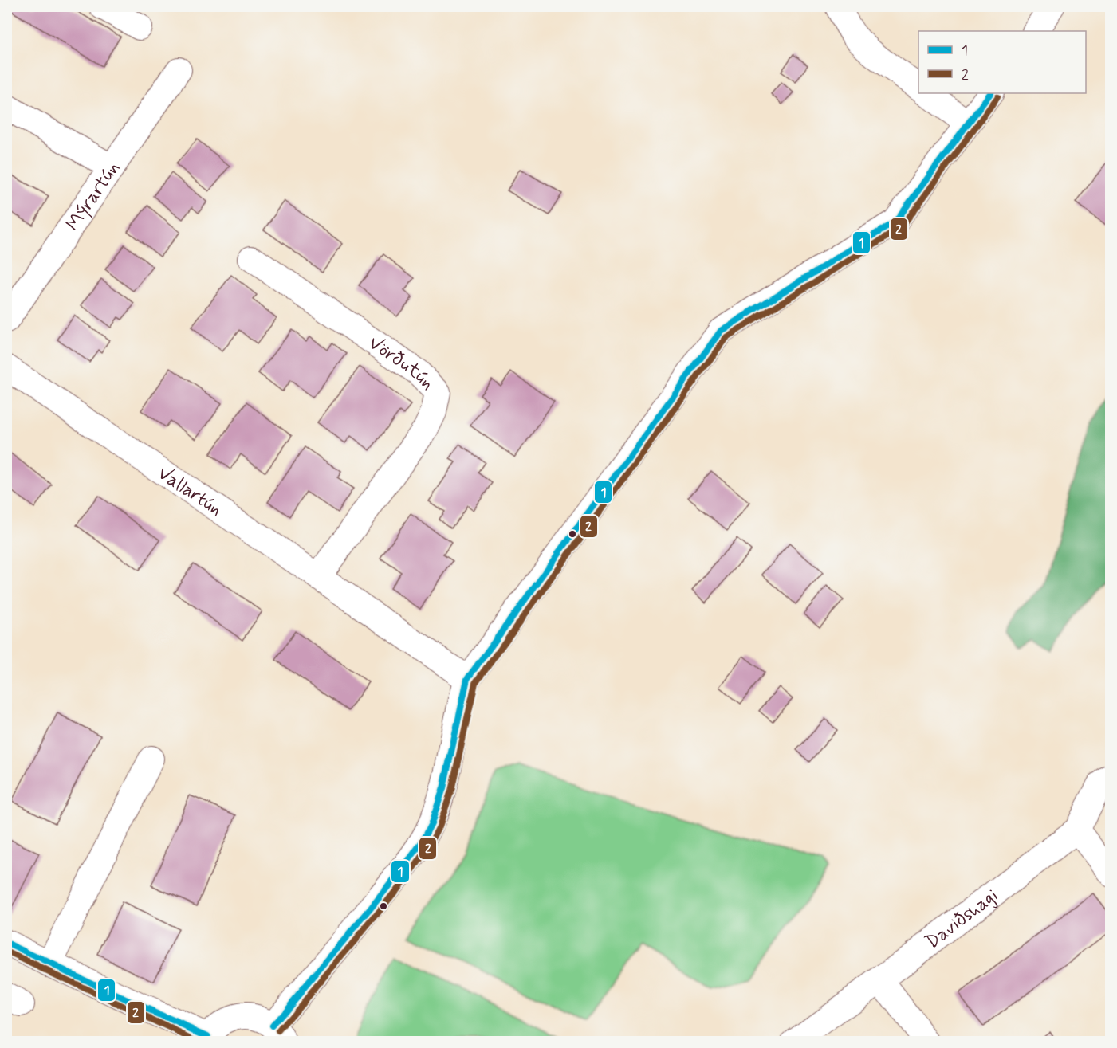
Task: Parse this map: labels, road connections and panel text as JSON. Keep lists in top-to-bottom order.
{
  "streets": {
    "street": [
      "Mýrartún",
      "Vörðutún",
      "Vallartún",
      "Daviðshagi"
    ]
  },
  "crossings": [
    ["Vörðutún", "Vallartún"]
  ],
  "lines": ["transit line 1", "transit line 2"],
  "legend": ["1", "2"]
}
